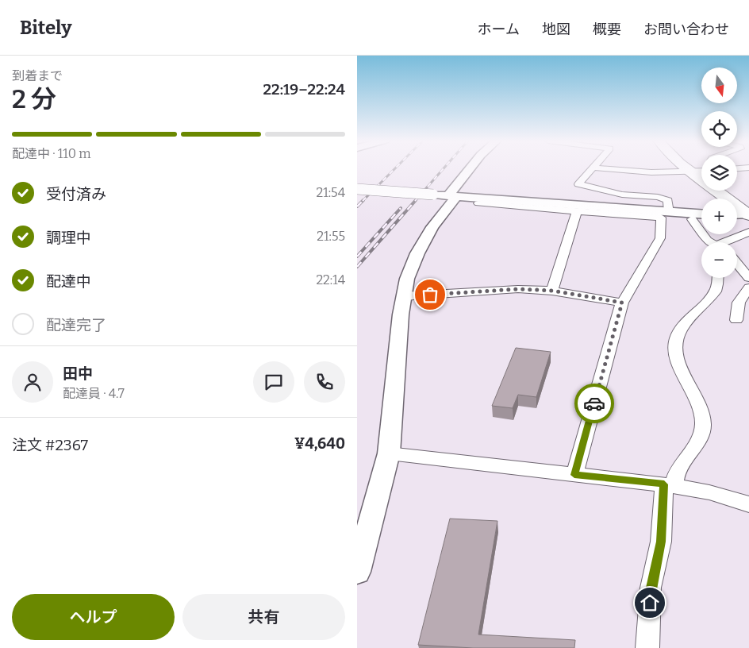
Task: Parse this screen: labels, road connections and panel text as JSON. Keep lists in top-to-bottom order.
{
  "north": "bottom",
  "page": {
    "header": "Bitely",
    "nav": [
      "ホーム",
      "地図",
      "概要",
      "お問い合わせ"
    ],
    "heading": ["2 分", "到着まで", "22:19–22:24"],
    "panel": [
      "田中",
      "配達員 · 4.7",
      "注文 #2367",
      "¥4,640"
    ],
    "map_buttons": ["+", "−"],
    "bar": "配達中 · 110 m",
    "list": [
      ["受付済み", "21:54"],
      ["調理中", "21:55"],
      ["配達中", "22:14"],
      "配達完了"
    ],
    "buttons": ["ヘルプ", "共有"]
  }
}
